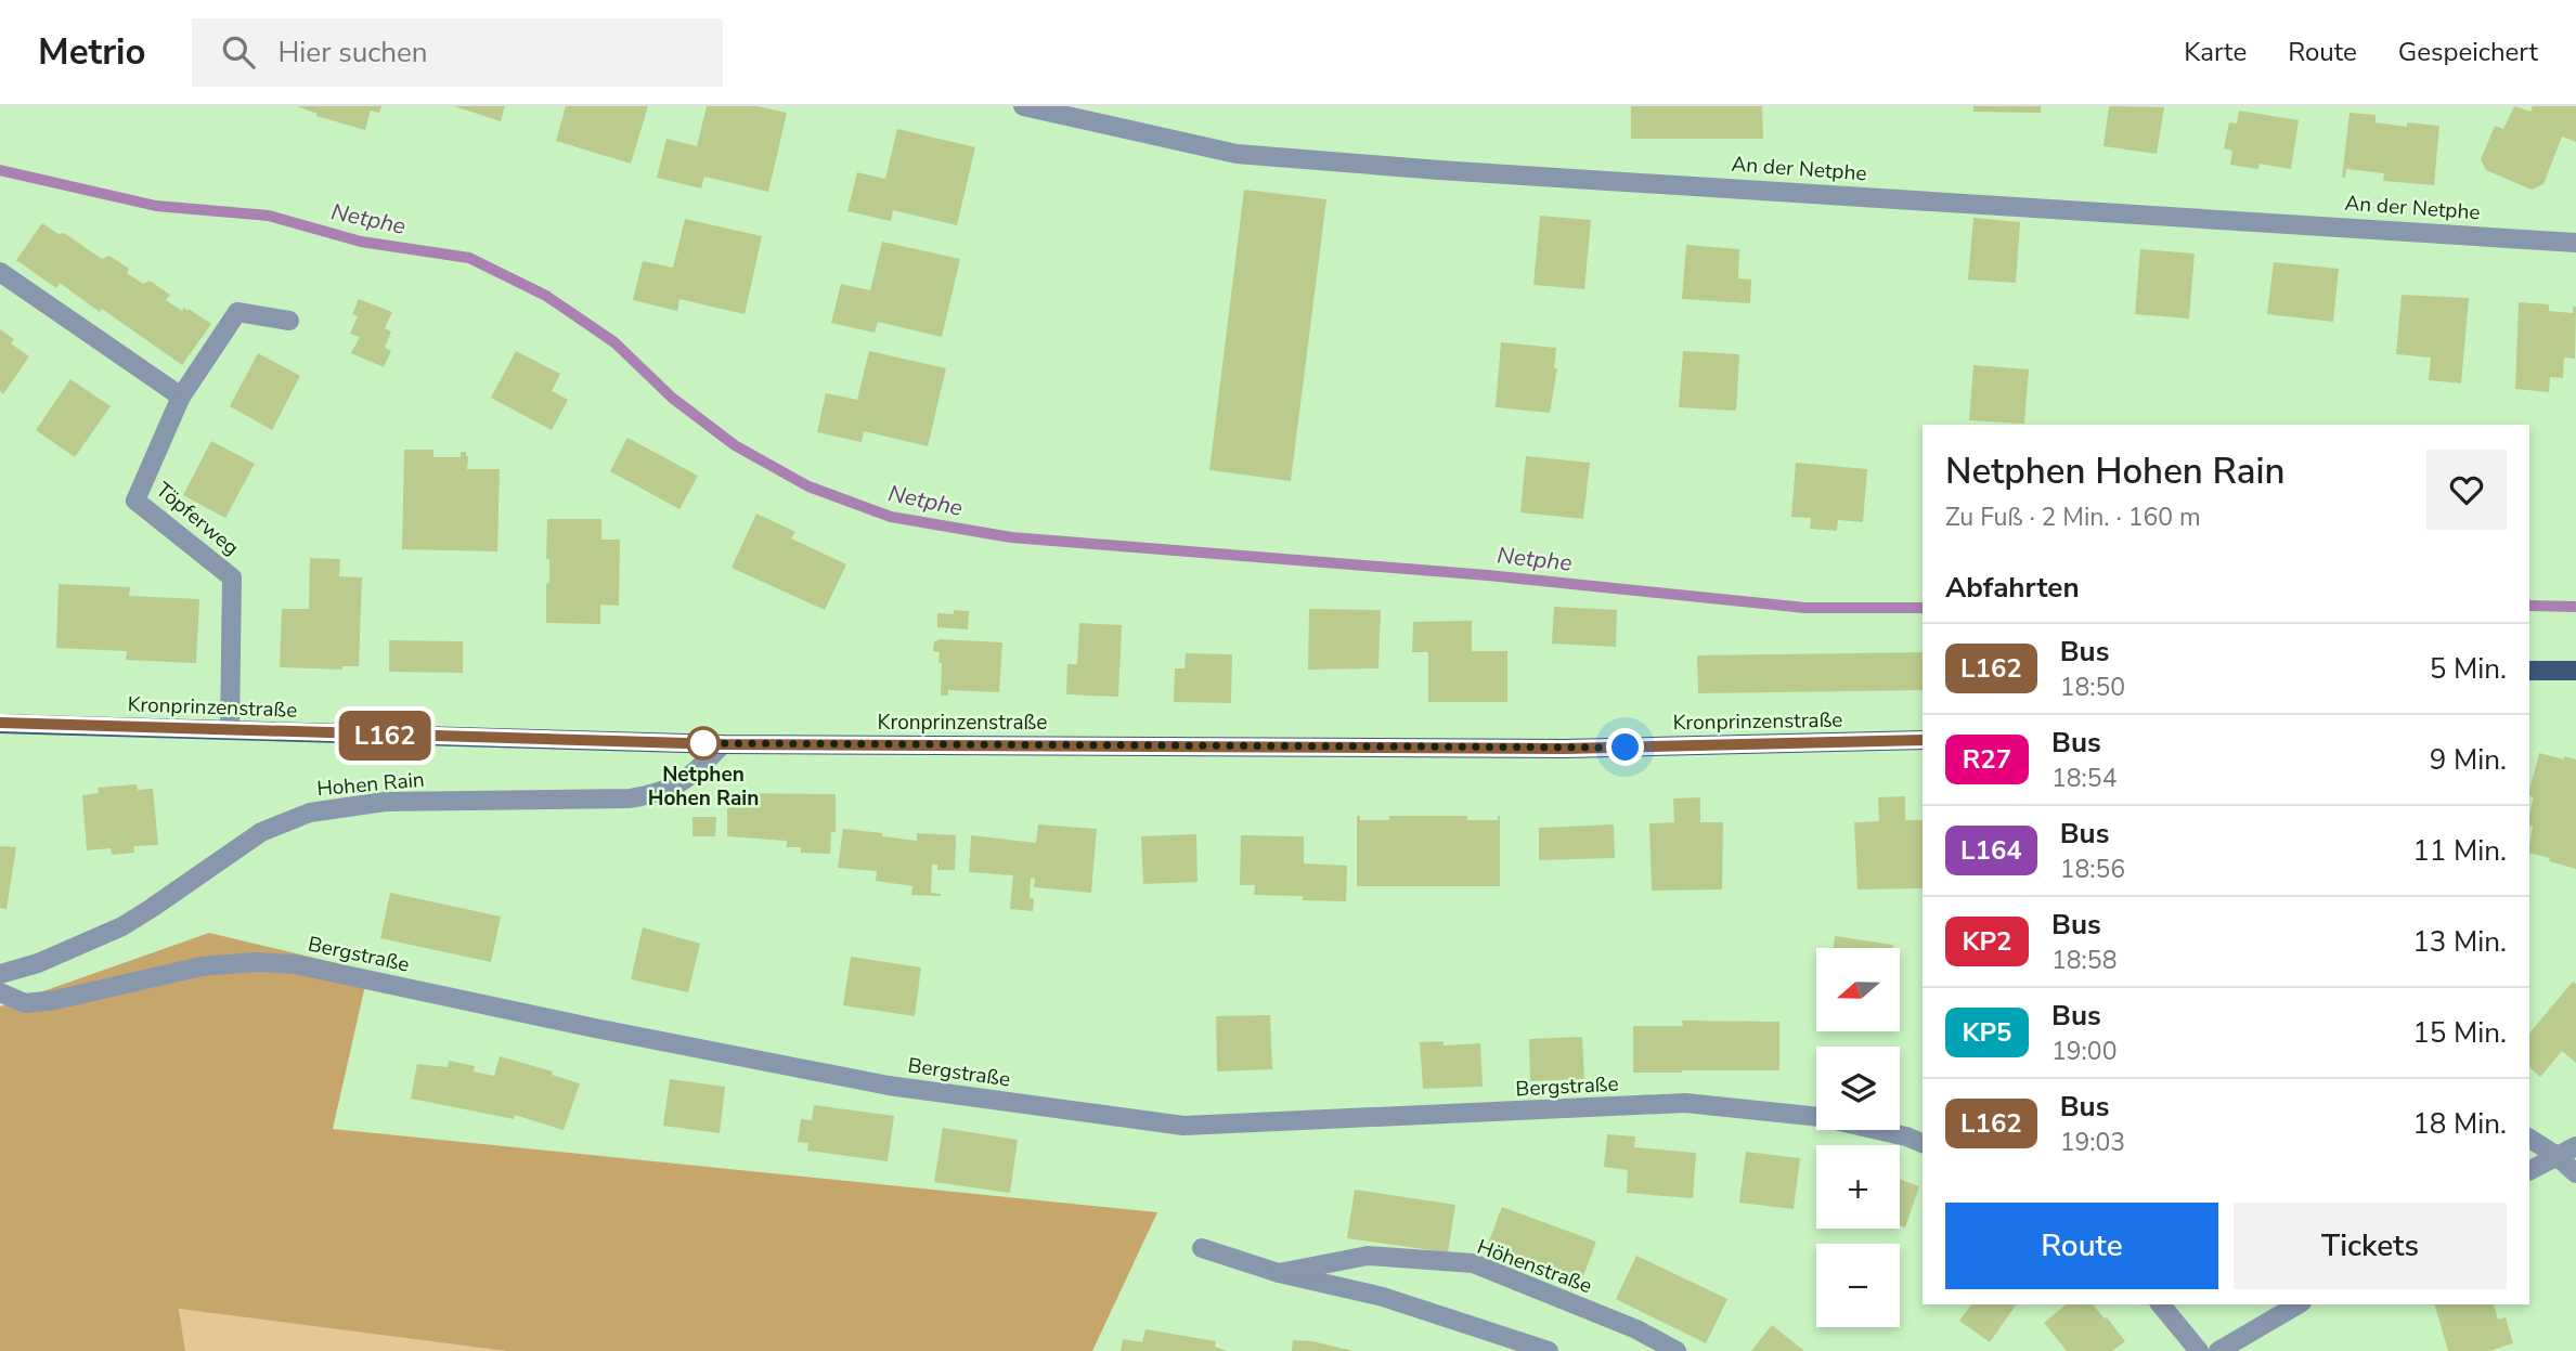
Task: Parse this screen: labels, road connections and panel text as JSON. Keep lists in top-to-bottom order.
{
  "streets": {
    "main road": ["Kronprinzenstraße"],
    "street": [
      "An der Netphe",
      "Töpferweg",
      "Hohen Rain",
      "Bergstraße",
      "Höhenstraße"
    ]
  },
  "crossings": [
    ["Töpferweg", "Kronprinzenstraße"],
    ["Kronprinzenstraße", "Hohen Rain"]
  ],
  "water": ["Netphe"],
  "places": ["Netphen Hohen Rain"],
  "lines": ["bus line L162"],
  "north": "left",
  "page": {
    "header": "Metrio",
    "search": "Hier suchen",
    "nav": ["Karte", "Route", "Gespeichert"],
    "on_map": "L162",
    "heading": [
      ["Netphen Hohen Rain", "Zu Fuß · 2 Min. · 160 m"],
      "Abfahrten"
    ],
    "list": [
      {
        "mark": "L162",
        "name": "Bus",
        "note": "18:50",
        "value": "5 Min."
      },
      {
        "mark": "R27",
        "name": "Bus",
        "note": "18:54",
        "value": "9 Min."
      },
      {
        "mark": "L164",
        "name": "Bus",
        "note": "18:56",
        "value": "11 Min."
      },
      {
        "mark": "KP2",
        "name": "Bus",
        "note": "18:58",
        "value": "13 Min."
      },
      {
        "mark": "KP5",
        "name": "Bus",
        "note": "19:00",
        "value": "15 Min."
      },
      {
        "mark": "L162",
        "name": "Bus",
        "note": "19:03",
        "value": "18 Min."
      }
    ],
    "map_buttons": ["+", "−"],
    "buttons": ["Route", "Tickets"]
  }
}
